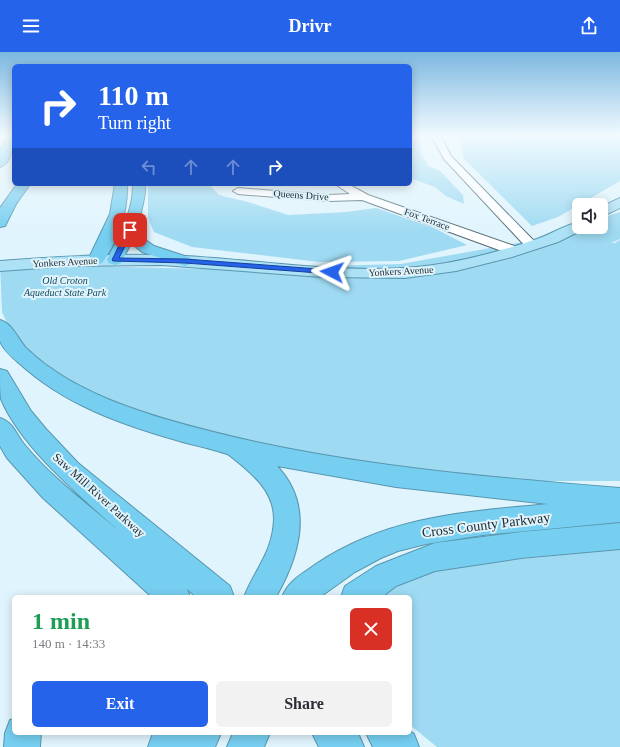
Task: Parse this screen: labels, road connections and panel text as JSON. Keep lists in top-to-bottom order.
{
  "streets": {
    "highway": ["Saw Mill River Parkway", "Cross County Parkway"],
    "main road": ["Yonkers Avenue"],
    "street": ["Queens Drive", "Fox Terrace"]
  },
  "crossings": [
    ["Queens Drive", "Fox Terrace"],
    ["Fox Terrace", "Yonkers Avenue"]
  ],
  "parks": ["Old Croton Aqueduct State Park"],
  "page": {
    "header": "Drivr",
    "turn": ["110 m", "Turn right"],
    "heading": ["1 min", "140 m · 14:33"],
    "buttons": ["Exit", "Share"]
  }
}
